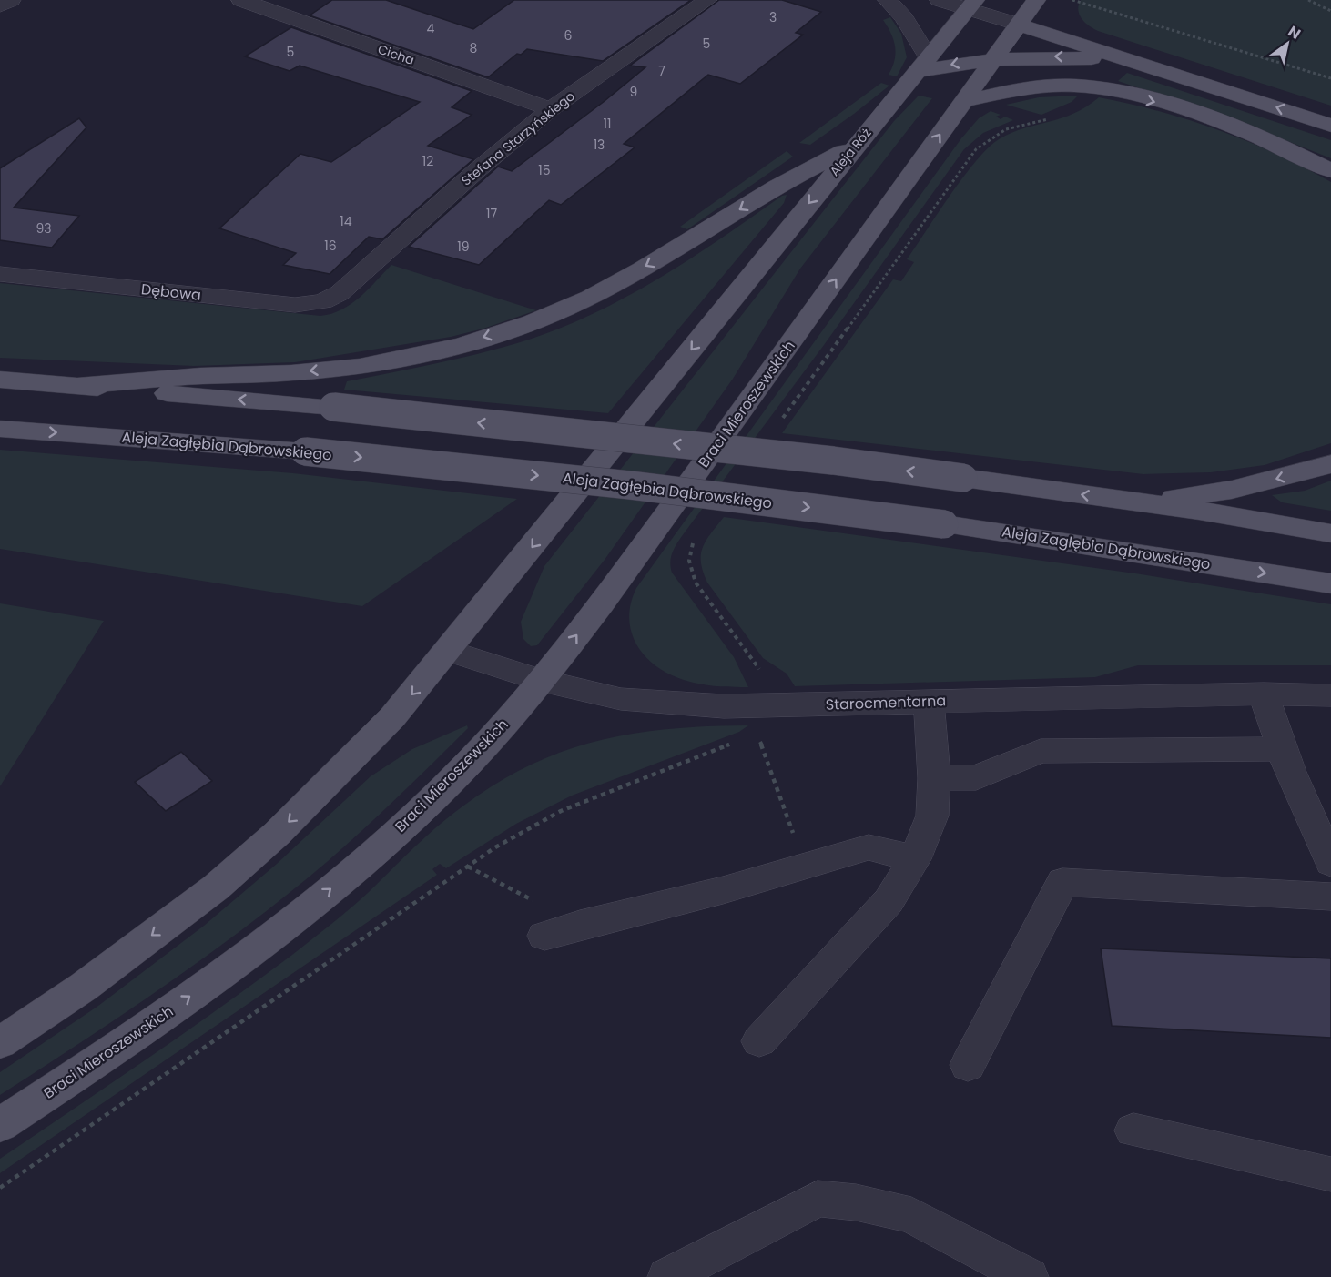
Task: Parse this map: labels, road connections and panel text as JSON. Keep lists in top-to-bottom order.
{
  "streets": {
    "main road": ["Aleja Róż", "Braci Mieroszewskich", "Aleja Zagłębia Dąbrowskiego"],
    "street": [
      "Cicha",
      "Stefana Starzyńskiego",
      "Dębowa",
      "Starocmentarna"
    ]
  },
  "crossings": [
    ["Cicha", "Stefana Starzyńskiego"],
    ["Stefana Starzyńskiego", "Dębowa"],
    ["Aleja Róż", "Starocmentarna"],
    ["Braci Mieroszewskich", "Starocmentarna"]
  ],
  "one_way": ["Aleja Róż"],
  "house_numbers": [
    "3",
    "4",
    "6",
    "5",
    "8",
    "5",
    "7",
    "9",
    "11",
    "13",
    "12",
    "15",
    "17",
    "14",
    "93",
    "16",
    "19"
  ],
  "north": "top right"
}
